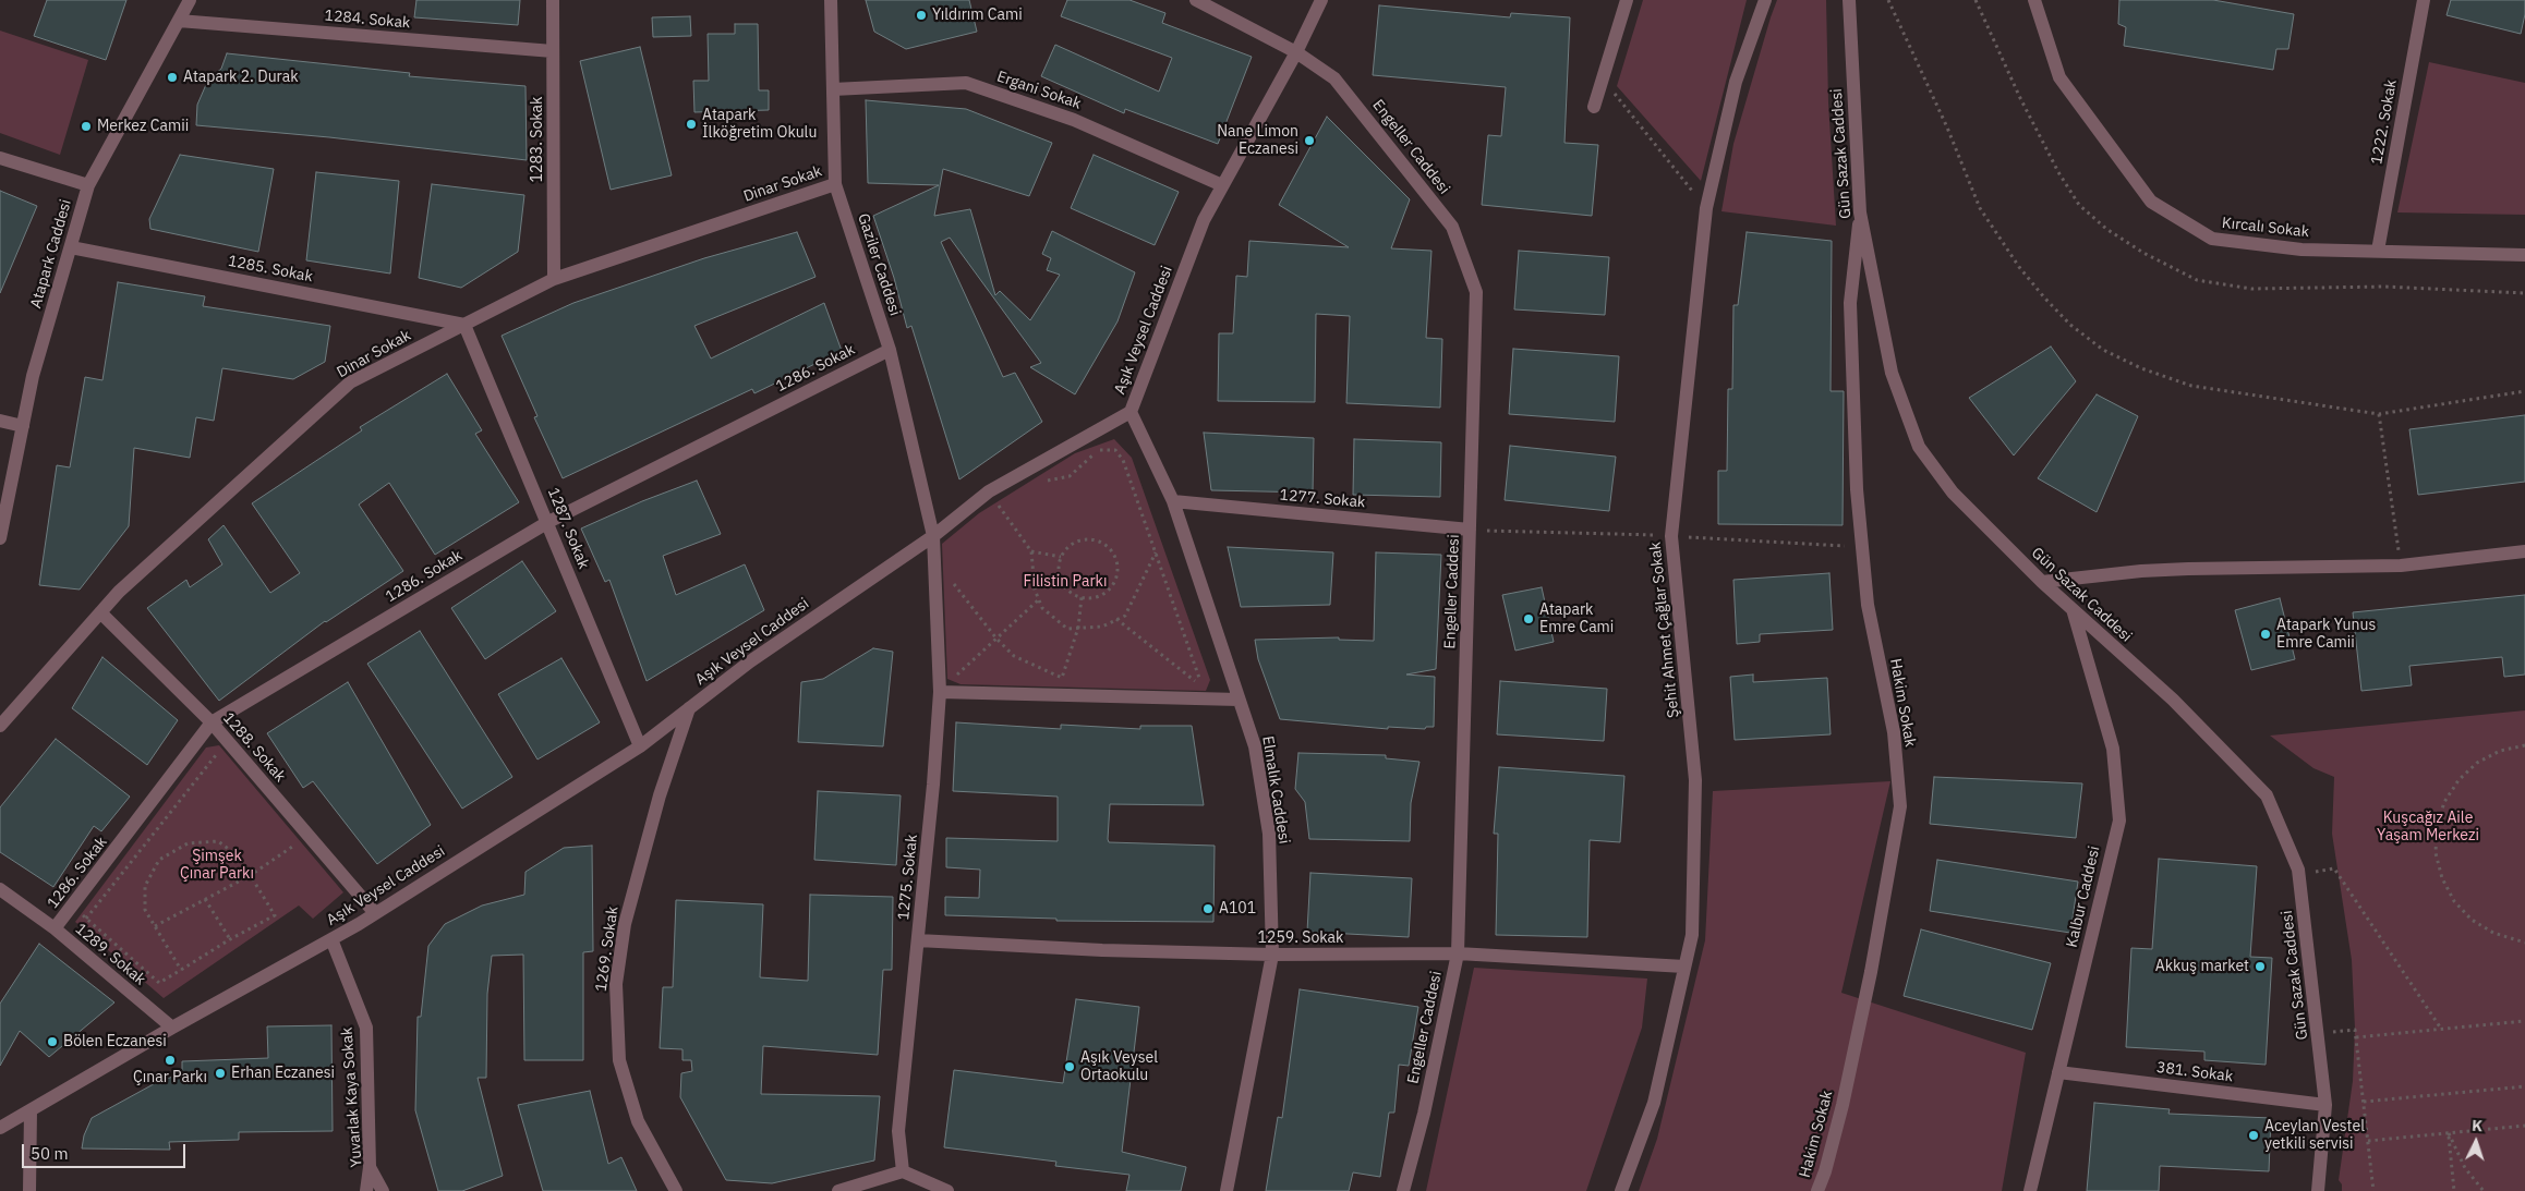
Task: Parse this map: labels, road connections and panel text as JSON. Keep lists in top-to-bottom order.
{
  "streets": {
    "street": [
      "1284. Sokak",
      "Ergani Sokak",
      "1222. Sokak",
      "1283. Sokak",
      "Engeller Caddesi",
      "Gün Sazak Caddesi",
      "Dinar Sokak",
      "Kırcalı Sokak",
      "Atapark Caddesi",
      "Gaziler Caddesi",
      "1285. Sokak",
      "Aşık Veysel Caddesi",
      "1286. Sokak",
      "1277. Sokak",
      "1287. Sokak",
      "Şehit Ahmet Çağlar Sokak",
      "Hakim Sokak",
      "1288. Sokak",
      "Elmalık Caddesi",
      "1275. Sokak",
      "Kalbur Caddesi",
      "1259. Sokak",
      "1269. Sokak",
      "1289. Sokak",
      "381. Sokak",
      "Yuvarlak Kaya Sokak"
    ]
  },
  "crossings": [
    ["1284. Sokak", "1283. Sokak"],
    ["1284. Sokak", "Atapark Caddesi"],
    ["Ergani Sokak", "Gaziler Caddesi"],
    ["Ergani Sokak", "Aşık Veysel Caddesi"],
    ["1222. Sokak", "Kırcalı Sokak"],
    ["1283. Sokak", "Dinar Sokak"],
    ["Engeller Caddesi", "Aşık Veysel Caddesi"],
    ["Engeller Caddesi", "1277. Sokak"],
    ["Engeller Caddesi", "1259. Sokak"],
    ["Gün Sazak Caddesi", "Hakim Sokak"],
    ["Gün Sazak Caddesi", "Kalbur Caddesi"],
    ["Gün Sazak Caddesi", "381. Sokak"],
    ["Dinar Sokak", "Gaziler Caddesi"],
    ["Dinar Sokak", "1285. Sokak"],
    ["Dinar Sokak", "1287. Sokak"],
    ["Dinar Sokak", "1288. Sokak"],
    ["Atapark Caddesi", "1285. Sokak"],
    ["Gaziler Caddesi", "Aşık Veysel Caddesi"],
    ["Gaziler Caddesi", "1286. Sokak"],
    ["Gaziler Caddesi", "1275. Sokak"],
    ["1285. Sokak", "1287. Sokak"],
    ["Aşık Veysel Caddesi", "1287. Sokak"],
    ["Aşık Veysel Caddesi", "1288. Sokak"],
    ["Aşık Veysel Caddesi", "Elmalık Caddesi"],
    ["Aşık Veysel Caddesi", "1275. Sokak"],
    ["Aşık Veysel Caddesi", "1269. Sokak"],
    ["Aşık Veysel Caddesi", "1289. Sokak"],
    ["Aşık Veysel Caddesi", "Yuvarlak Kaya Sokak"],
    ["1286. Sokak", "1287. Sokak"],
    ["1286. Sokak", "1288. Sokak"],
    ["1286. Sokak", "1289. Sokak"],
    ["1277. Sokak", "Elmalık Caddesi"],
    ["Şehit Ahmet Çağlar Sokak", "1259. Sokak"],
    ["Elmalık Caddesi", "1259. Sokak"],
    ["1275. Sokak", "1259. Sokak"],
    ["Kalbur Caddesi", "381. Sokak"]
  ],
  "parks": ["Filistin Parkı", "Kuşcağız Aile Yaşam Merkezi", "Şimşek Çınar Parkı"],
  "places": [
    "Yıldırım Cami",
    "Atapark 2. Durak",
    "Atapark İlköğretim Okulu",
    "Merkez Camii",
    "Nane Limon Eczanesi",
    "Atapark Emre Cami",
    "Atapark Yunus Emre Camii",
    "A101",
    "Akkuş market",
    "Bölen Eczanesi",
    "Çınar Parkı",
    "Aşık Veysel Ortaokulu",
    "Erhan Eczanesi",
    "Aceylan Vestel yetkili servisi"
  ],
  "scale_bar": "50 m",
  "north": "top"
}
